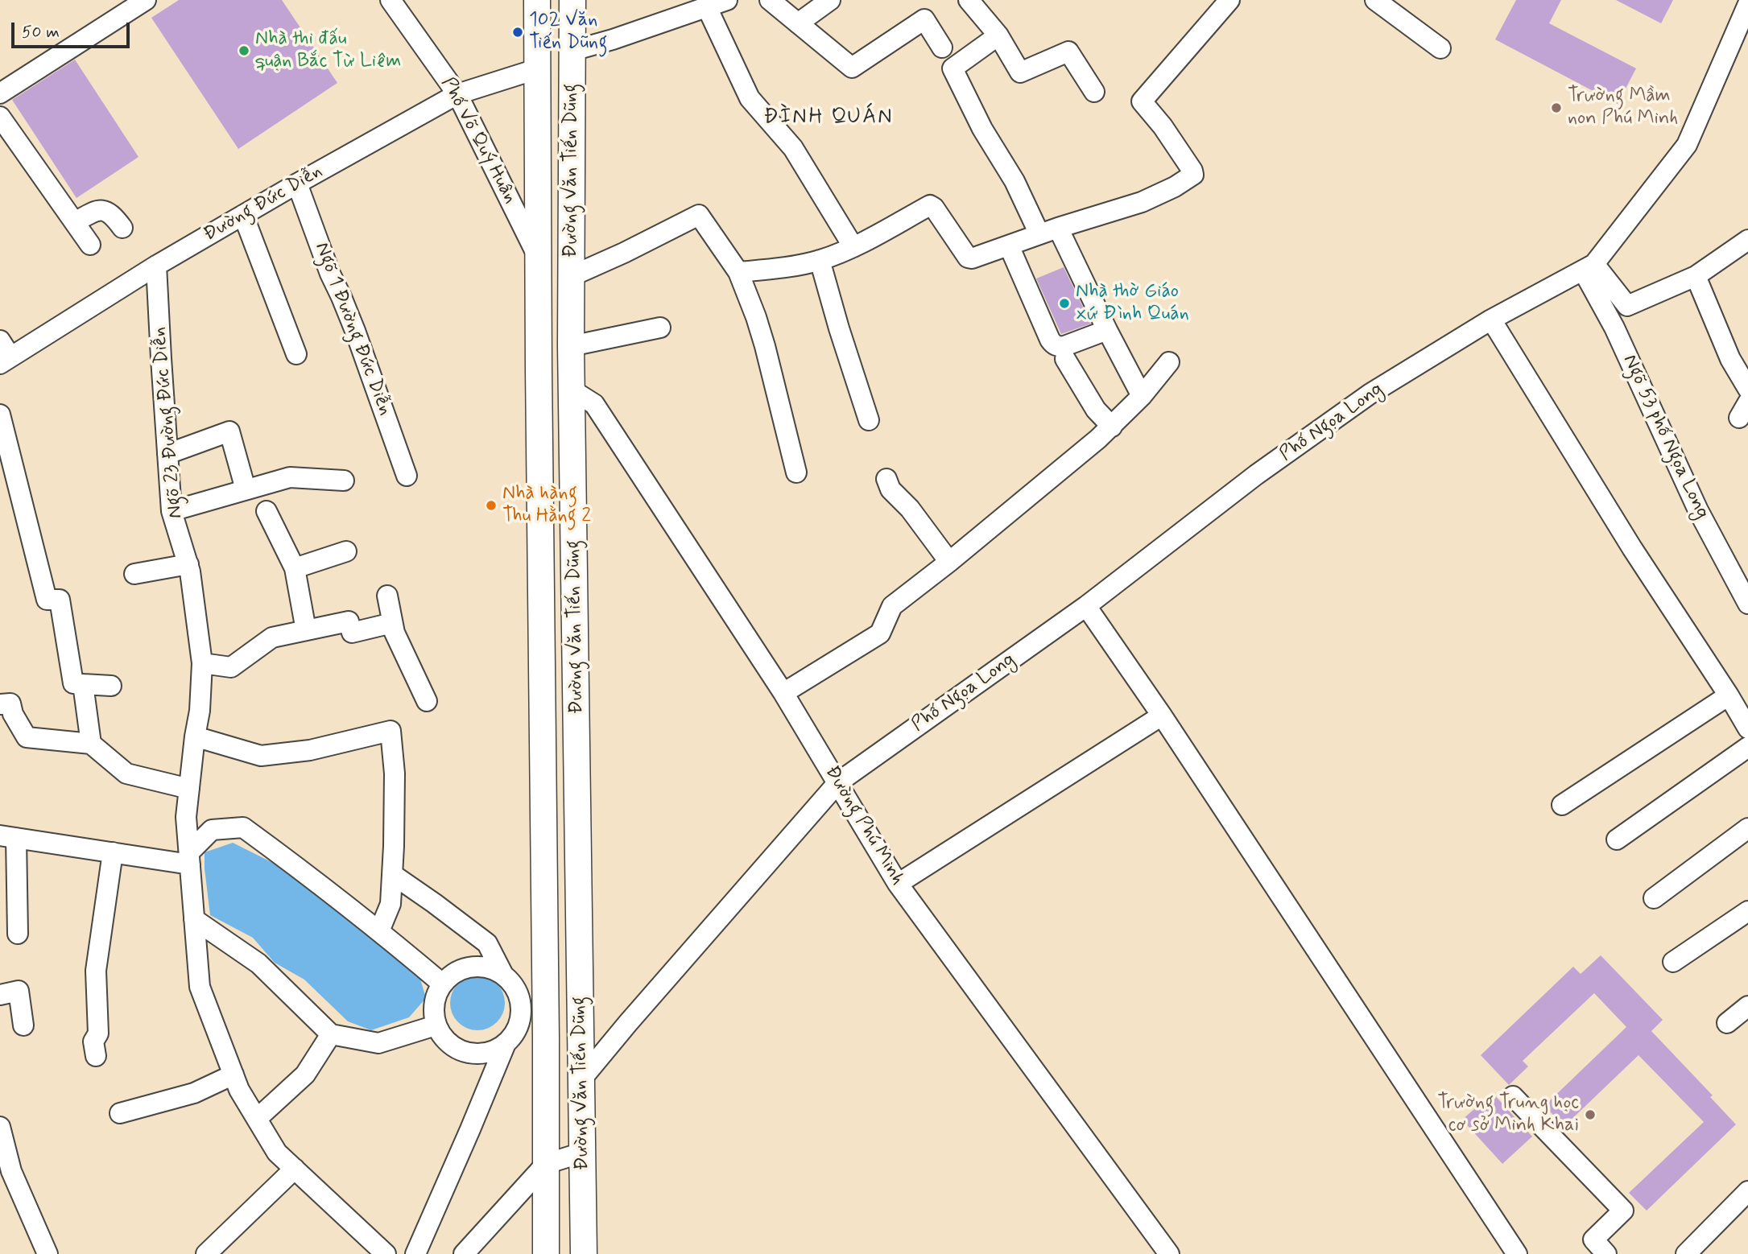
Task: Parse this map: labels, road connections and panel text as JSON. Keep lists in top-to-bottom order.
{
  "streets": {
    "main road": ["Đường Văn Tiến Dũng"],
    "street": [
      "Phố Võ Quý Huân",
      "Đường Đức Diễn",
      "Ngõ 1 Đường Đức Diễn",
      "Ngõ 23 Đường Đức Diễn",
      "Phố Ngọa Long",
      "Ngõ 53 phố Ngọa Long",
      "Đường Phú Minh"
    ]
  },
  "crossings": [
    ["Phố Võ Quý Huân", "Đường Văn Tiến Dũng"],
    ["Phố Võ Quý Huân", "Đường Đức Diễn"],
    ["Đường Văn Tiến Dũng", "Đường Đức Diễn"],
    ["Đường Văn Tiến Dũng", "Phố Ngọa Long"],
    ["Đường Văn Tiến Dũng", "Đường Phú Minh"],
    ["Đường Đức Diễn", "Ngõ 1 Đường Đức Diễn"],
    ["Đường Đức Diễn", "Ngõ 23 Đường Đức Diễn"],
    ["Phố Ngọa Long", "Ngõ 53 phố Ngọa Long"],
    ["Phố Ngọa Long", "Đường Phú Minh"]
  ],
  "districts": ["ĐÌNH QUÁN"],
  "places": [
    "102 Văn Tiến Dũng",
    "Nhà thi đấu quận Bắc Từ Liêm",
    "Trường Mầm non Phú Minh",
    "Nhà thờ Giáo xứ Đình Quán",
    "Nhà hàng Thu Hằng 2",
    "Trường Trung học cơ sở Minh Khai"
  ],
  "scale_bar": "50 m"
}
